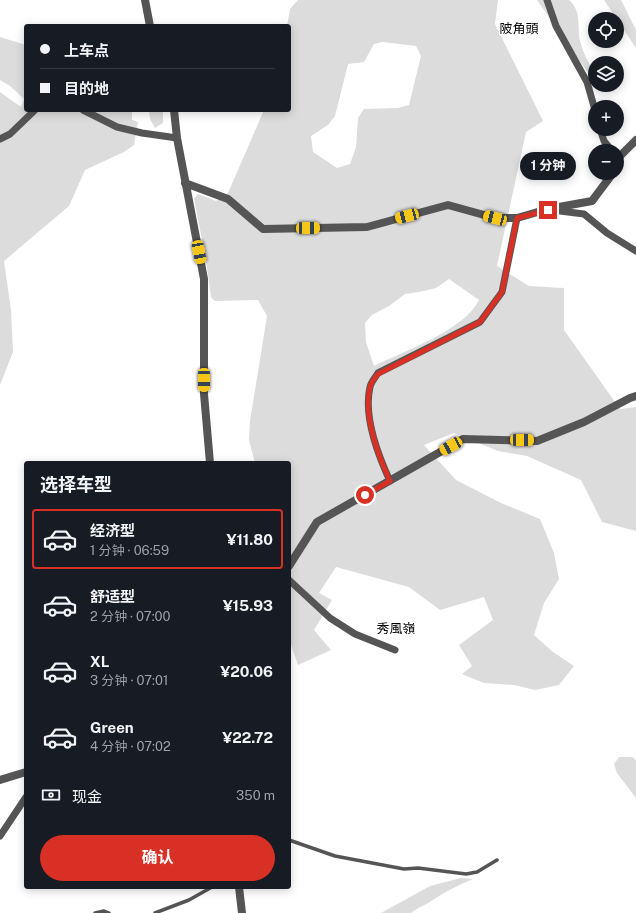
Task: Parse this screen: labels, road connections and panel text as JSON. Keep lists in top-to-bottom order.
{
  "districts": ["陂角頭", "秀風嶺"],
  "page": {
    "map_buttons": ["+", "−"],
    "banner": ["上车点", "目的地"],
    "bubble": "1 分钟",
    "heading": "选择车型",
    "list": [
      {
        "name": "经济型",
        "note": "1 分钟 · 06:59",
        "value": "¥11.80"
      },
      {
        "name": "舒适型",
        "note": "2 分钟 · 07:00",
        "value": "¥15.93"
      },
      {
        "name": "XL",
        "note": "3 分钟 · 07:01",
        "value": "¥20.06"
      },
      {
        "name": "Green",
        "note": "4 分钟 · 07:02",
        "value": "¥22.72"
      }
    ],
    "pay": ["现金", "350 m"],
    "buttons": "确认"
  }
}
